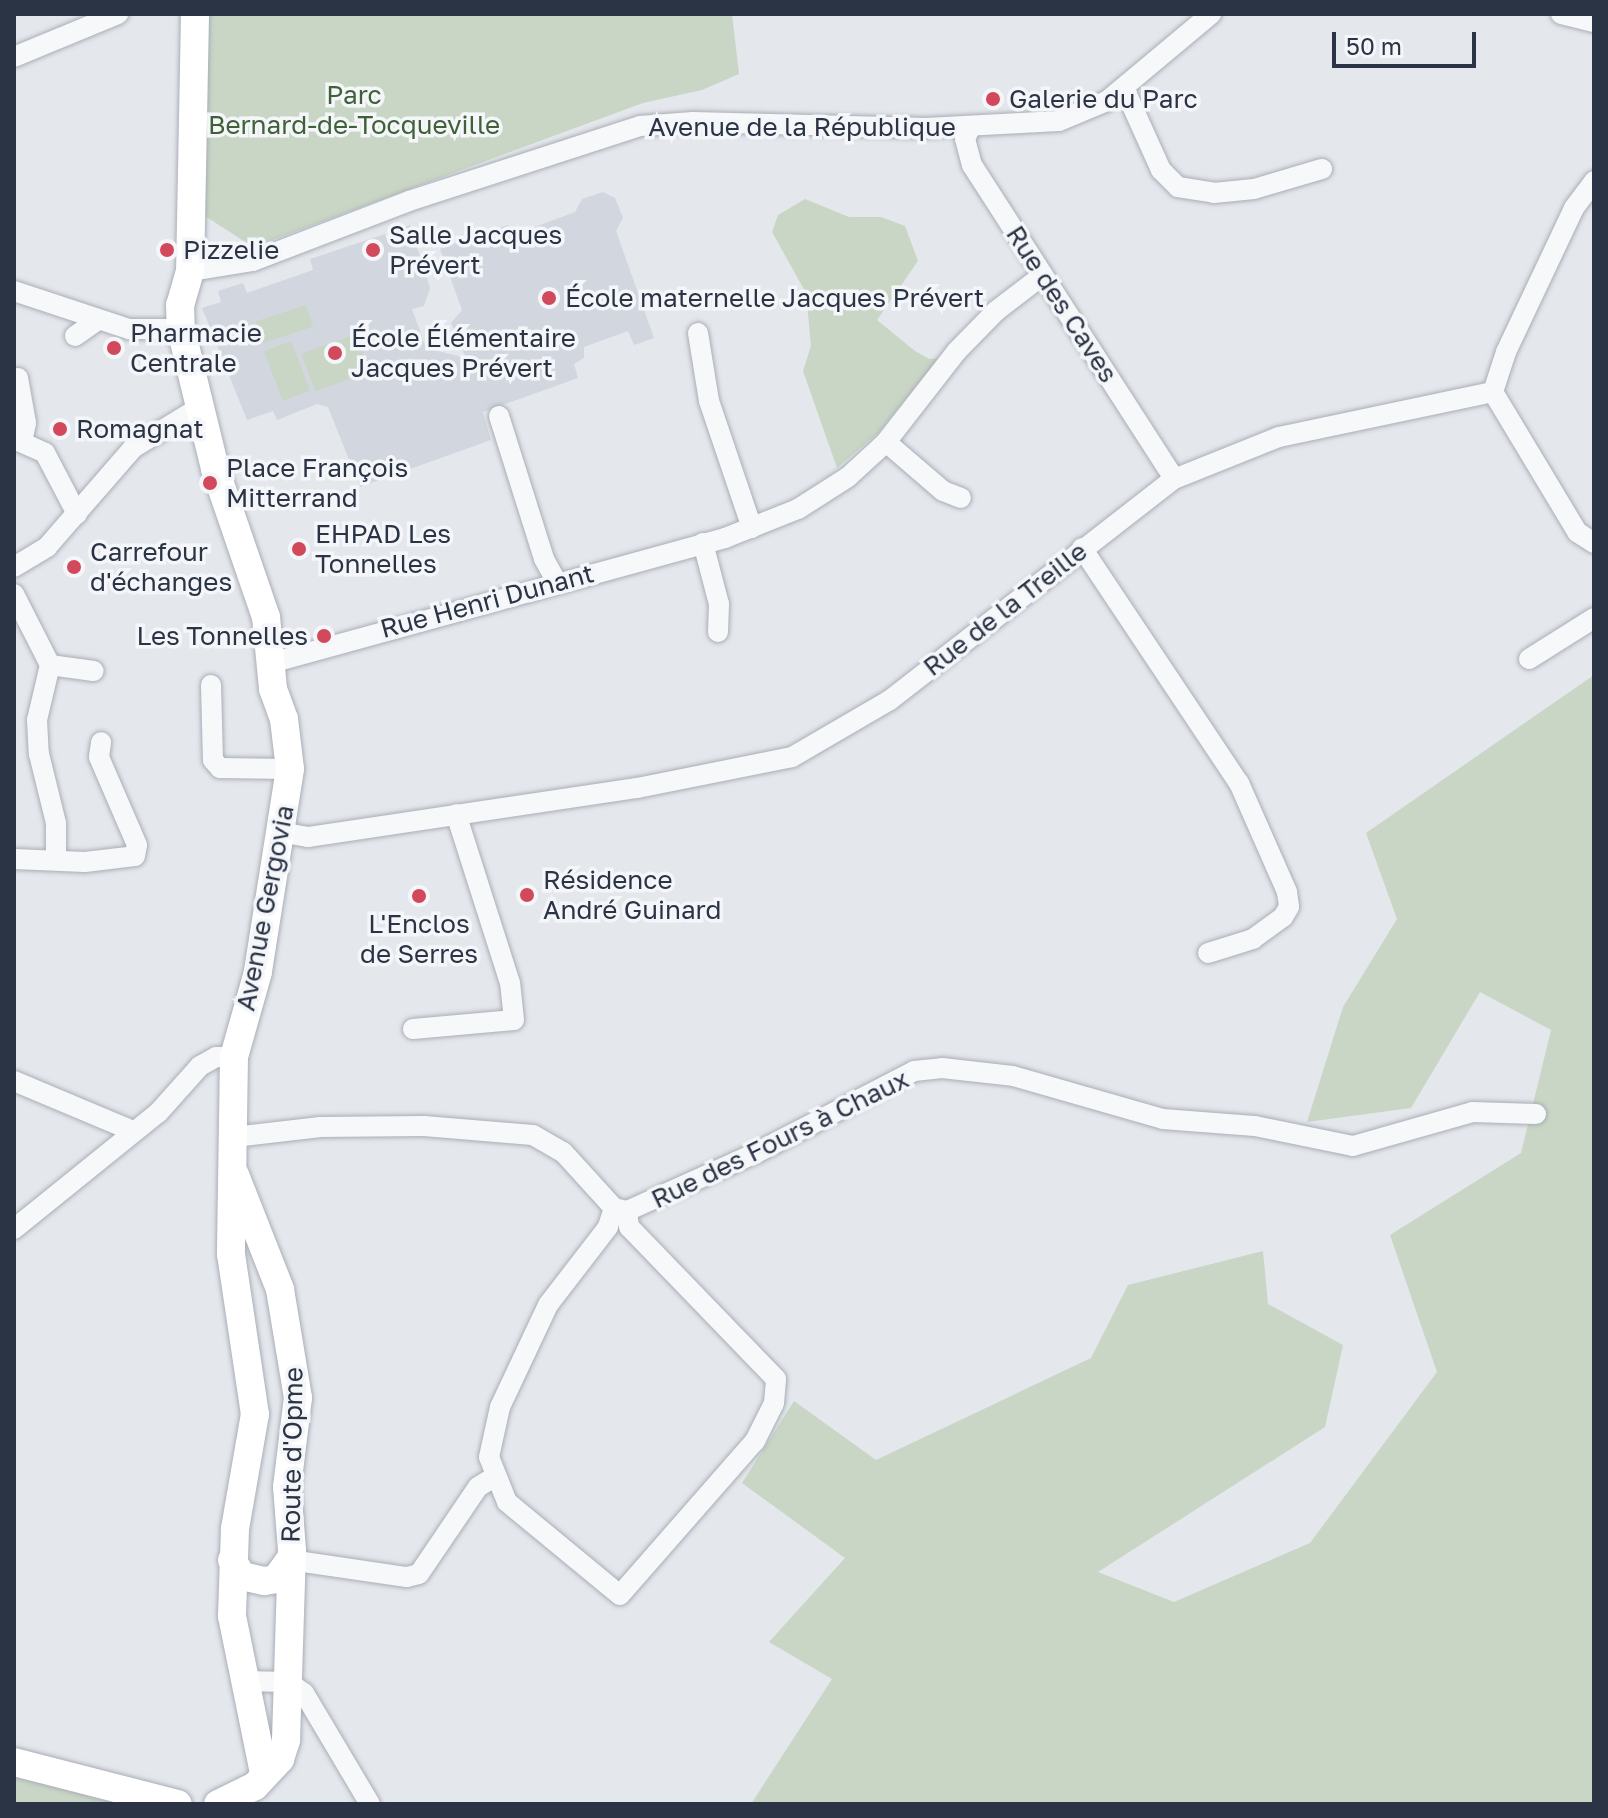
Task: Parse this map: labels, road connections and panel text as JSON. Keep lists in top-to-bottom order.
{
  "streets": {
    "main road": ["Avenue Gergovia", "Route d'Opme"],
    "street": [
      "Avenue de la République",
      "Rue des Caves",
      "Rue Henri Dunant",
      "Rue de la Treille",
      "Rue des Fours à Chaux"
    ]
  },
  "crossings": [
    ["Avenue de la République", "Rue des Caves"],
    ["Rue des Caves", "Rue Henri Dunant"],
    ["Rue des Caves", "Rue de la Treille"],
    ["Rue Henri Dunant", "Avenue Gergovia"],
    ["Rue de la Treille", "Avenue Gergovia"],
    ["Avenue Gergovia", "Rue des Fours à Chaux"],
    ["Avenue Gergovia", "Route d'Opme"]
  ],
  "parks": ["Parc Bernard-de-Tocqueville"],
  "places": [
    "Galerie du Parc",
    "Pizzelie",
    "Salle Jacques Prévert",
    "École maternelle Jacques Prévert",
    "Pharmacie Centrale",
    "École Élémentaire Jacques Prévert",
    "Romagnat",
    "Place François Mitterrand",
    "EHPAD Les Tonnelles",
    "Carrefour d'échanges",
    "Les Tonnelles",
    "Résidence André Guinard",
    "L'Enclos de Serres"
  ],
  "scale_bar": "50 m"
}
